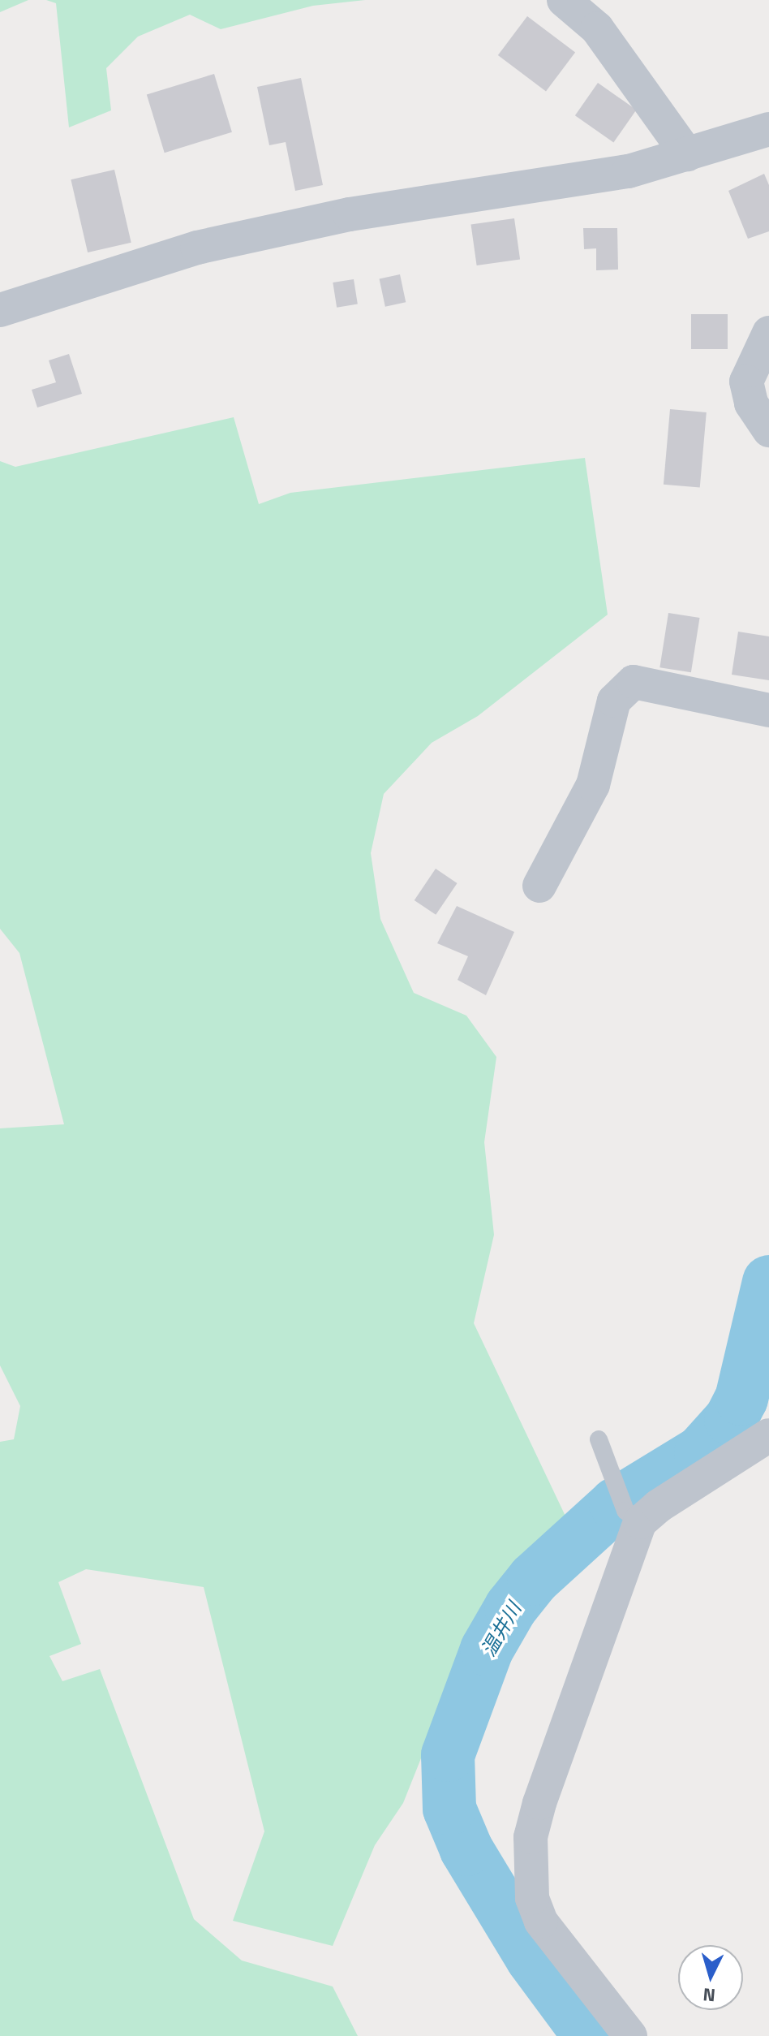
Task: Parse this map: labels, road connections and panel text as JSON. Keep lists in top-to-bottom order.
{
  "water": ["温井川"],
  "north": "bottom"
}
